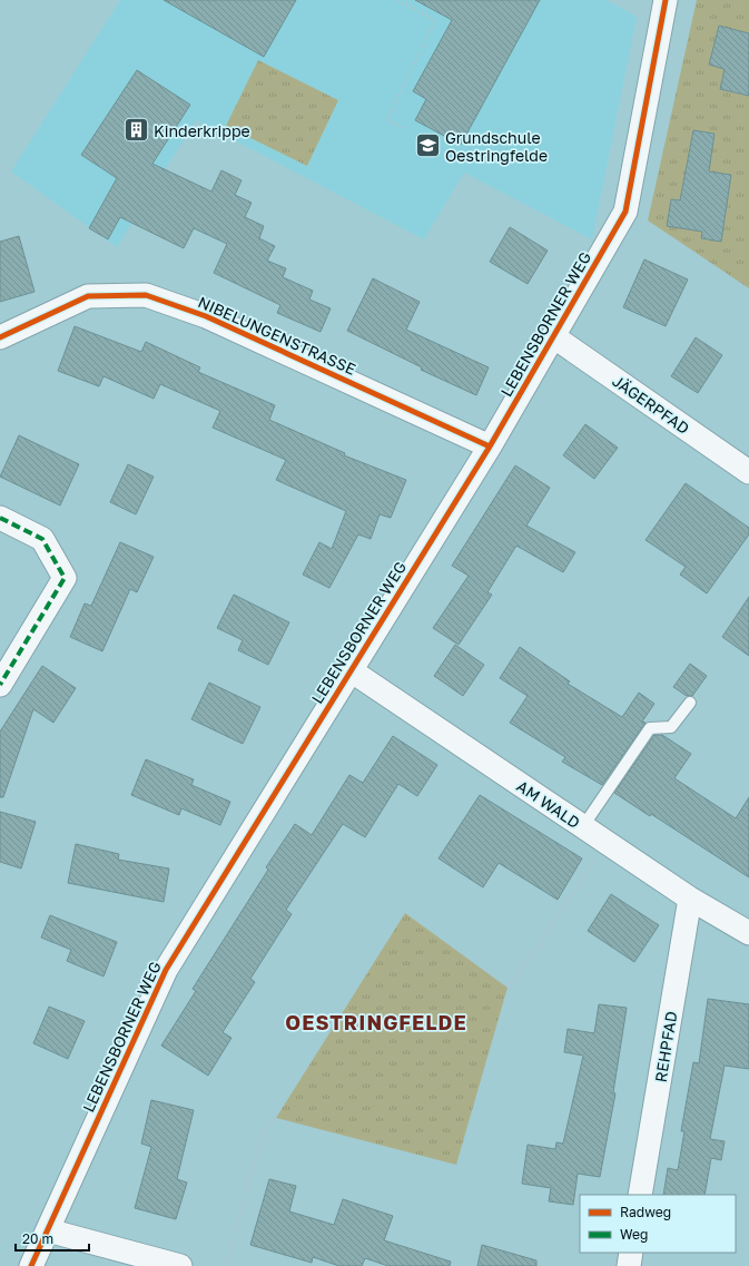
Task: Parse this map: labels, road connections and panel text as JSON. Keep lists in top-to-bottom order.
{
  "streets": {
    "street": [
      "LEBENSBORNER WEG",
      "NIBELUNGENSTRASSE",
      "JÄGERPFAD",
      "AM WALD",
      "REHPFAD"
    ]
  },
  "crossings": [
    ["LEBENSBORNER WEG", "NIBELUNGENSTRASSE"],
    ["LEBENSBORNER WEG", "JÄGERPFAD"],
    ["LEBENSBORNER WEG", "AM WALD"],
    ["AM WALD", "REHPFAD"]
  ],
  "districts": ["OESTRINGFELDE"],
  "places": {
    "building": ["Kinderkrippe"],
    "school or university": ["Grundschule Oestringfelde"]
  },
  "legend": ["Radweg", "Weg"],
  "scale_bar": "20 m"
}
